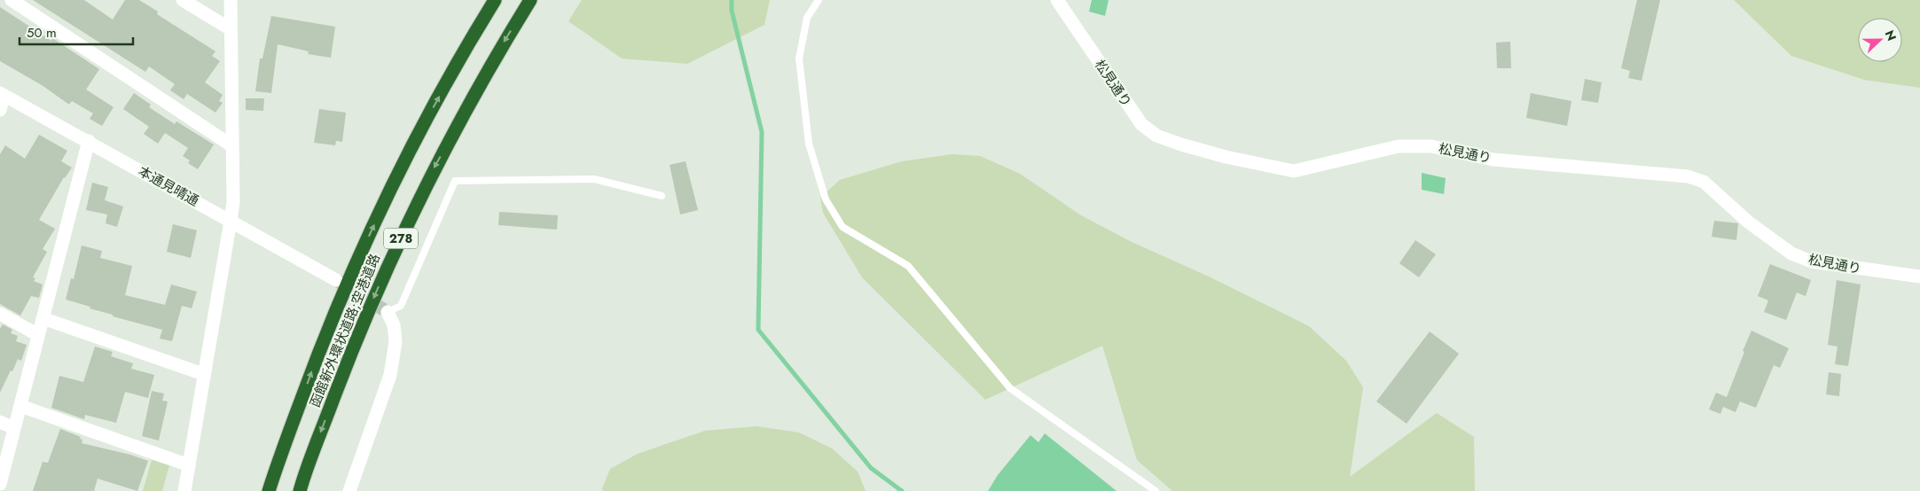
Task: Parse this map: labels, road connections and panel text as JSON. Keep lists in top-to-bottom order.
{
  "streets": {
    "highway": ["278", "函館新外環状道路;空港道路"],
    "street": ["松見通り", "本通見晴通"]
  },
  "scale_bar": "50 m",
  "north": "right"
}
